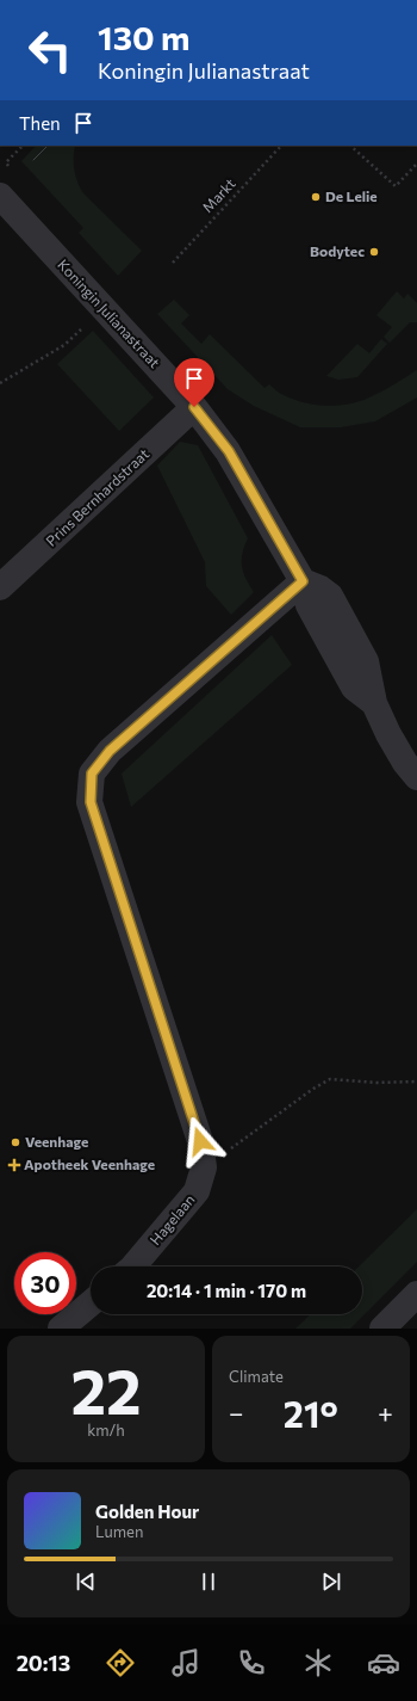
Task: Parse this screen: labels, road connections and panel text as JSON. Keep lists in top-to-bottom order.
{
  "streets": {
    "street": ["Koningin Julianastraat", "Prins Bernhardstraat", "Hagelaan"],
    "path": ["Markt"]
  },
  "crossings": [
    ["Koningin Julianastraat", "Prins Bernhardstraat"],
    ["Koningin Julianastraat", "Hagelaan"]
  ],
  "places": {
    "other": ["De Lelie", "Bodytec", "Veenhage"],
    "health": ["Apotheek Veenhage"]
  },
  "page": {
    "turn": ["130 m", "Koningin Julianastraat"],
    "then": "Then",
    "limit": "30",
    "trip": "20:14 · 1 min · 170 m",
    "tile": [
      ["22", "km/h"],
      "Climate"
    ],
    "heat": ["−", "21°", "+"],
    "song": ["Golden Hour", "Lumen"],
    "tabs": "20:13"
  }
}
